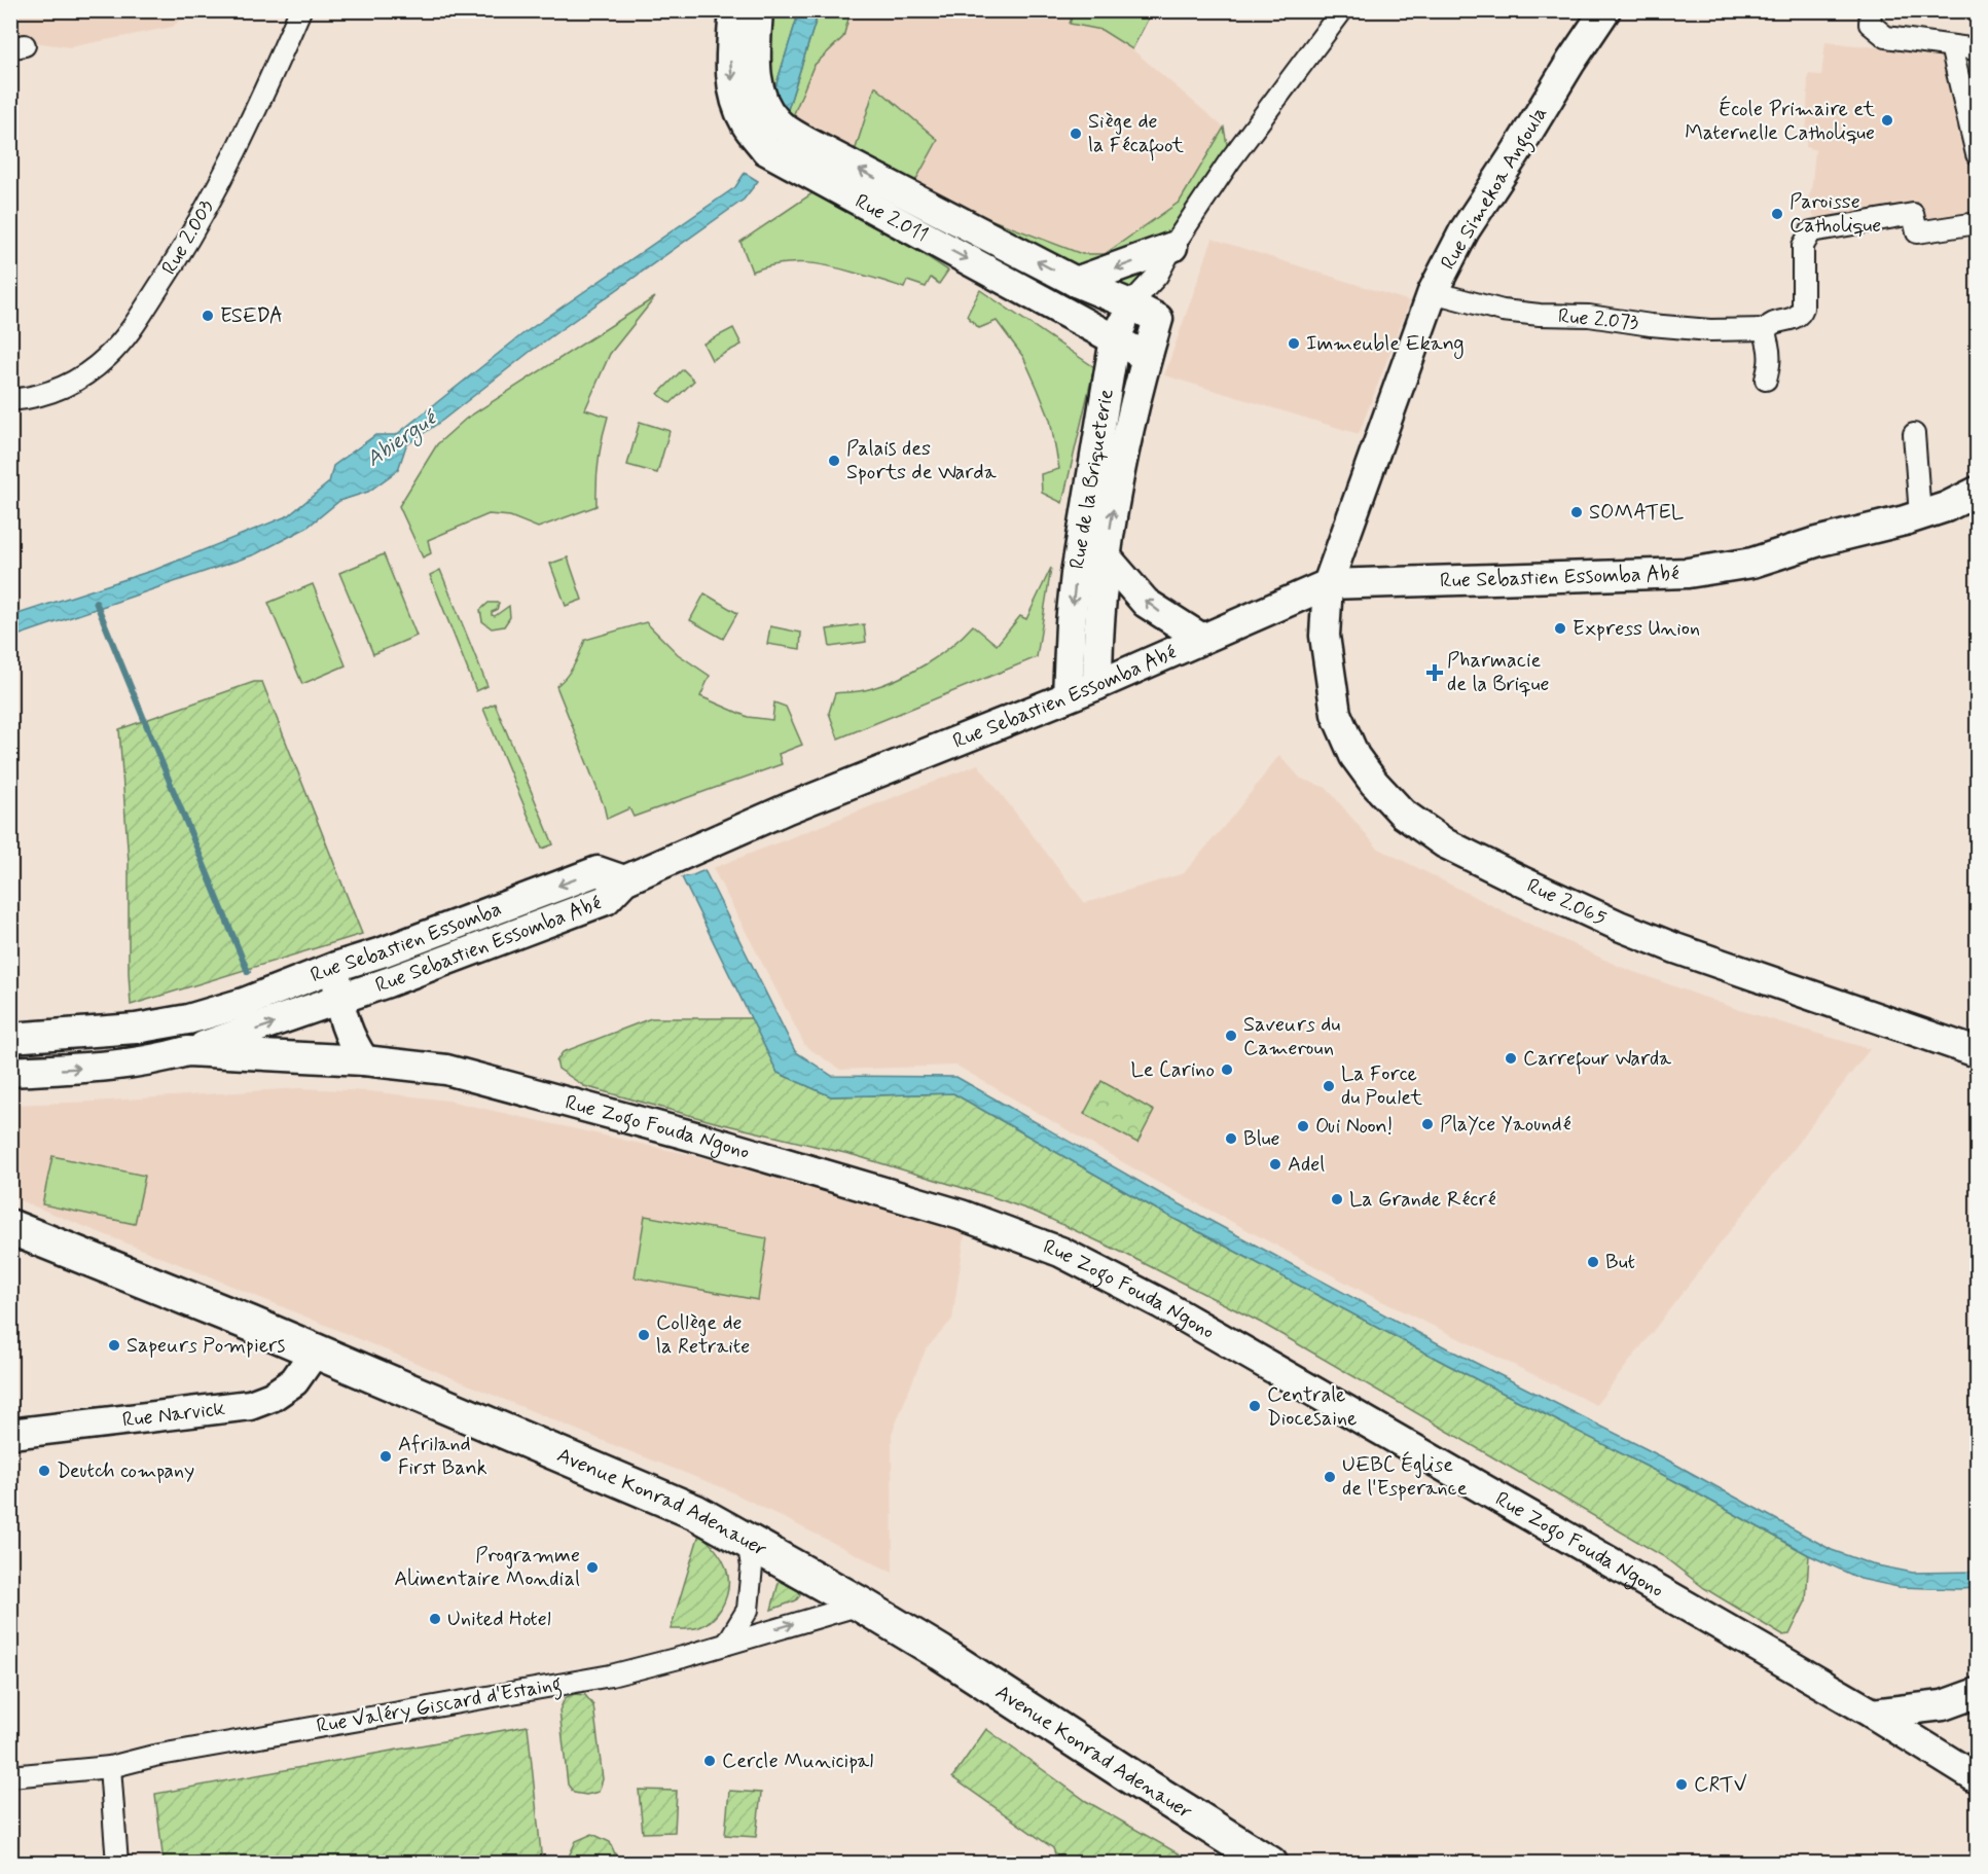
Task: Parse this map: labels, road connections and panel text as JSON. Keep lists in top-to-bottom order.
{
  "streets": {
    "highway": ["Avenue Konrad Adenauer"],
    "main road": [
      "Rue Simekoa Angoula",
      "Rue 2.011",
      "Rue de la Briqueterie",
      "Rue Sebastien Essomba Abé",
      "Rue 2.065",
      "Rue Sebastien Essomba",
      "Rue Zogo Fouda Ngono",
      "Rue Narvick"
    ],
    "street": ["Rue 2.003", "Rue 2.073", "Rue Valéry Giscard d'Estaing"]
  },
  "crossings": [
    ["Rue Simekoa Angoula", "Rue 2.073"],
    ["Rue Simekoa Angoula", "Rue Sebastien Essomba Abé"],
    ["Rue Simekoa Angoula", "Rue 2.065"],
    ["Rue 2.011", "Rue de la Briqueterie"],
    ["Rue de la Briqueterie", "Rue Sebastien Essomba Abé"],
    ["Rue Sebastien Essomba Abé", "Rue 2.065"],
    ["Rue Sebastien Essomba Abé", "Rue Sebastien Essomba"],
    ["Rue Sebastien Essomba Abé", "Rue Zogo Fouda Ngono"],
    ["Rue Sebastien Essomba", "Rue Zogo Fouda Ngono"],
    ["Rue Narvick", "Avenue Konrad Adenauer"],
    ["Avenue Konrad Adenauer", "Rue Valéry Giscard d'Estaing"]
  ],
  "one_way": ["Rue Sebastien Essomba"],
  "water": ["Abiergué"],
  "places": {
    "other": [
      "École Primaire et Maternelle Catholique",
      "Siège de la Fécafoot",
      "Paroisse Catholique",
      "ESEDA",
      "Immeuble Ekang",
      "Palais des Sports de Warda",
      "SOMATEL",
      "Express Union",
      "Saveurs du Cameroun",
      "Carrefour Warda",
      "Le Carino",
      "La Force du Poulet",
      "PlaYce Yaoundé",
      "Oui Noon!",
      "Blue",
      "Adel",
      "La Grande Récré",
      "But",
      "Collège de la Retraite",
      "Sapeurs Pompiers",
      "Centrale Diocesaine",
      "Afriland First Bank",
      "Deutch company",
      "UEBC Église de l'Esperance",
      "Programme Alimentaire Mondial",
      "United Hotel",
      "Cercle Municipal",
      "CRTV"
    ],
    "health": ["Pharmacie de la Brique"]
  }
}
